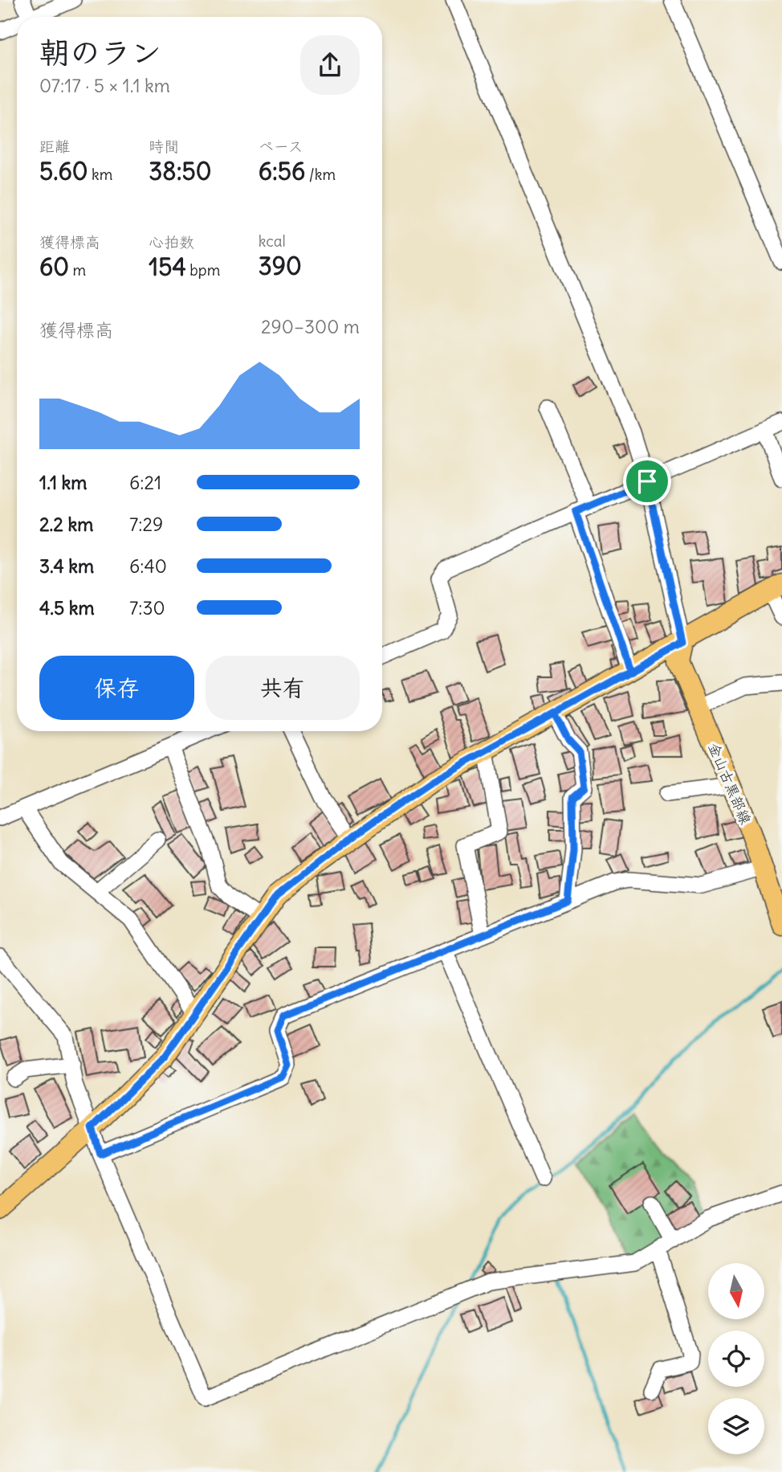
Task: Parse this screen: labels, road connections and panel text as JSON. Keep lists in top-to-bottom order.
{
  "streets": {
    "main road": ["金山古黒部線"]
  },
  "north": "bottom",
  "page": {
    "heading": ["朝のラン", "07:17 · 5 × 1.1 km"],
    "stats": [
      ["距離", "5.60 km"],
      ["時間", "38:50"],
      ["ペース", "6:56 /km"],
      ["獲得標高", "60 m"],
      ["心拍数", "154 bpm"],
      ["kcal", "390"]
    ],
    "chart": ["獲得標高", "290–300 m"],
    "list": [
      {
        "name": "1.1 km",
        "note": "6:21"
      },
      {
        "name": "2.2 km",
        "note": "7:29"
      },
      {
        "name": "3.4 km",
        "note": "6:40"
      },
      {
        "name": "4.5 km",
        "note": "7:30"
      }
    ],
    "buttons": ["保存", "共有"]
  }
}
